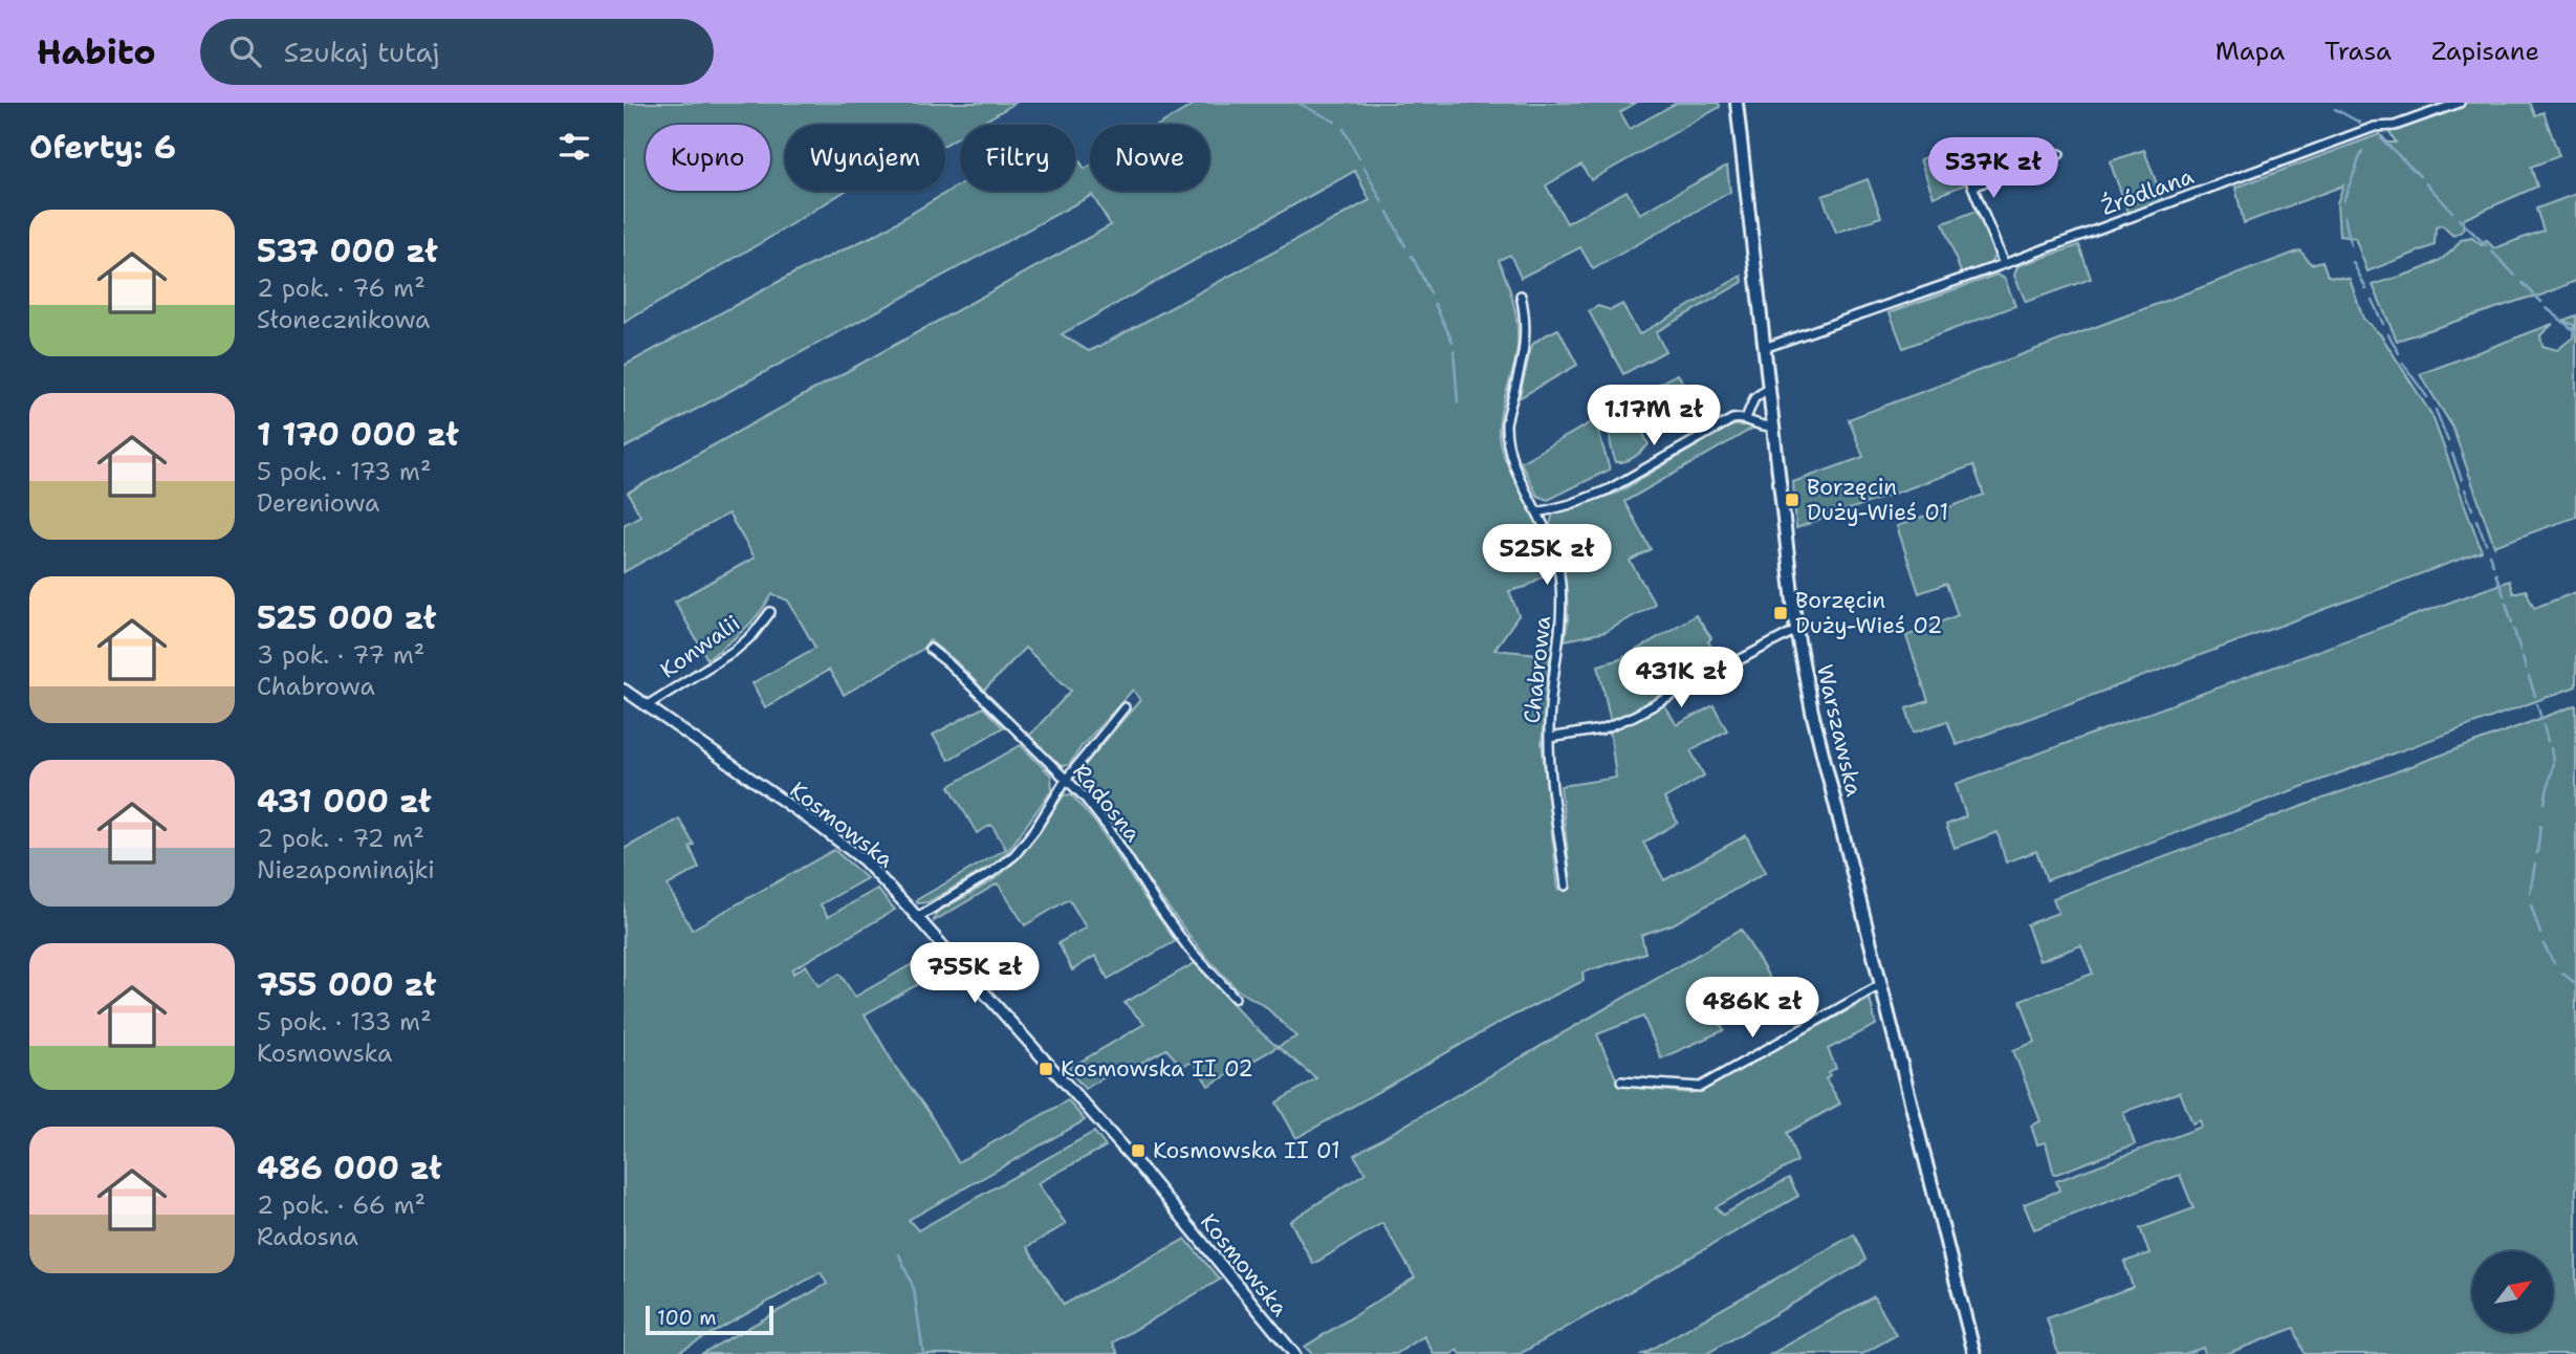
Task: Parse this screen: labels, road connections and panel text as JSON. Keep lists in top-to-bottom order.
{
  "streets": {
    "main road": ["Warszawska"],
    "street": [
      "Źródlana",
      "Konwalii",
      "Chabrowa",
      "Radosna",
      "Kosmowska"
    ]
  },
  "crossings": [
    ["Źródlana", "Warszawska"],
    ["Konwalii", "Kosmowska"]
  ],
  "places": {
    "transit": [
      "Borzęcin Duży-Wieś 01",
      "Borzęcin Duży-Wieś 02",
      "Kosmowska II 02",
      "Kosmowska II 01"
    ]
  },
  "scale_bar": "100 m",
  "north": "top right",
  "page": {
    "header": "Habito",
    "search": "Szukaj tutaj",
    "nav": ["Mapa", "Trasa", "Zapisane"],
    "heading": "Oferty: 6",
    "chip": [
      "Kupno",
      "Wynajem",
      "Filtry",
      "Nowe"
    ],
    "price": [
      "537K zł",
      "1.17M zł",
      "525K zł",
      "431K zł",
      "755K zł",
      "486K zł"
    ],
    "list": [
      {
        "name": "537 000 zł",
        "note": "2 pok. · 76 m² · Słonecznikowa"
      },
      {
        "name": "1 170 000 zł",
        "note": "5 pok. · 173 m² · Dereniowa"
      },
      {
        "name": "525 000 zł",
        "note": "3 pok. · 77 m² · Chabrowa"
      },
      {
        "name": "431 000 zł",
        "note": "2 pok. · 72 m² · Niezapominajki"
      },
      {
        "name": "755 000 zł",
        "note": "5 pok. · 133 m² · Kosmowska"
      },
      {
        "name": "486 000 zł",
        "note": "2 pok. · 66 m² · Radosna"
      }
    ],
    "scale": "100 m"
  }
}
